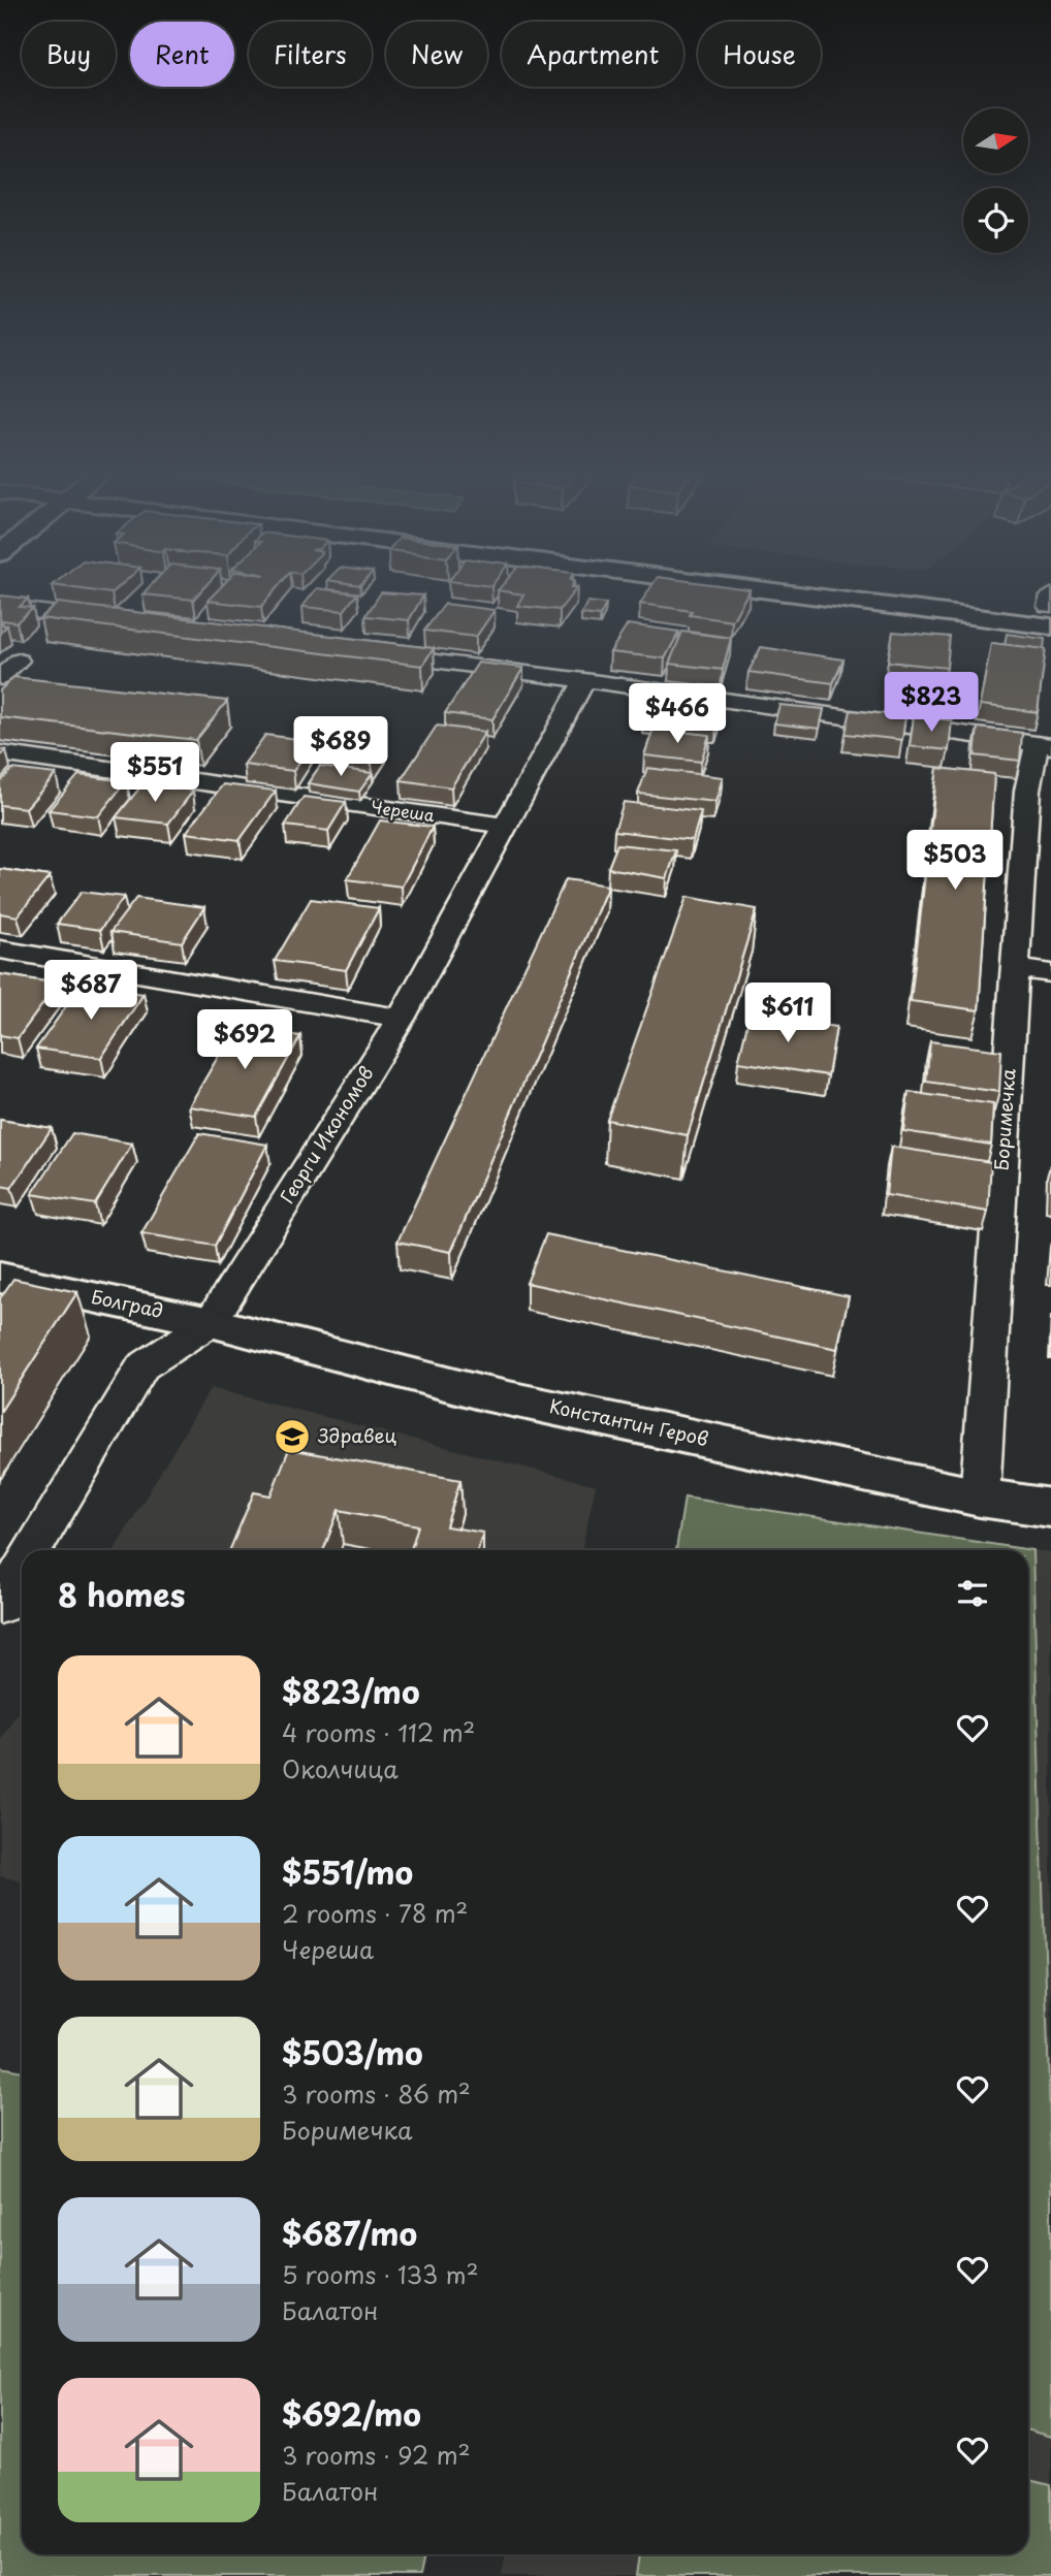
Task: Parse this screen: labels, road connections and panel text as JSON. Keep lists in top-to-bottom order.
{
  "streets": {
    "main road": ["Болград", "Константин Геров"],
    "street": ["Череша", "Боримечка", "Георги Икономов"]
  },
  "crossings": [
    ["Череша", "Георги Икономов"],
    ["Боримечка", "Константин Геров"],
    ["Георги Икономов", "Болград"],
    ["Георги Икономов", "Константин Геров"],
    ["Болград", "Константин Геров"]
  ],
  "places": {
    "school or university": ["Здравец"]
  },
  "north": "right",
  "page": {
    "chip": [
      "Buy",
      "Rent",
      "Filters",
      "New",
      "Apartment",
      "House"
    ],
    "price": [
      "$823",
      "$466",
      "$689",
      "$551",
      "$503",
      "$687",
      "$611",
      "$692"
    ],
    "heading": "8 homes",
    "list": [
      {
        "name": "$823/mo",
        "note": "4 rooms · 112 m² · Околчица"
      },
      {
        "name": "$551/mo",
        "note": "2 rooms · 78 m² · Череша"
      },
      {
        "name": "$503/mo",
        "note": "3 rooms · 86 m² · Боримечка"
      },
      {
        "name": "$687/mo",
        "note": "5 rooms · 133 m² · Балатон"
      },
      {
        "name": "$692/mo",
        "note": "3 rooms · 92 m² · Балатон"
      }
    ]
  }
}
